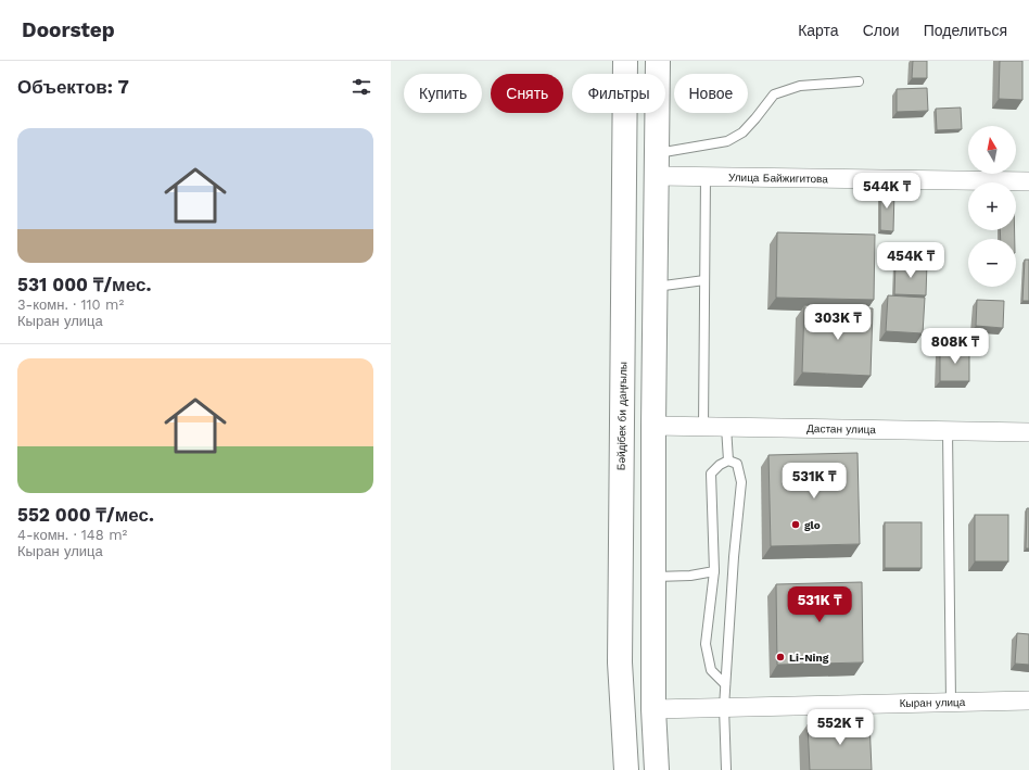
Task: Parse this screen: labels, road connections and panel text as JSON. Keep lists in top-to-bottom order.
{
  "streets": {
    "main road": ["Бәйдібек би даңғылы"],
    "street": ["Улица Байжигитова", "Дастан улица", "Кыран улица"]
  },
  "places": ["glo", "Li-Ning"],
  "north": "top",
  "page": {
    "header": "Doorstep",
    "nav": ["Карта", "Слои", "Поделиться"],
    "heading": "Объектов: 7",
    "chip": [
      "Купить",
      "Снять",
      "Фильтры",
      "Новое"
    ],
    "list": [
      {
        "name": "531 000 ₸/мес.",
        "note": "3-комн. · 110 m² · Кыран улица"
      },
      {
        "name": "552 000 ₸/мес.",
        "note": "4-комн. · 148 m² · Кыран улица"
      }
    ],
    "map_buttons": ["+", "−"],
    "price": [
      "544K ₸",
      "454K ₸",
      "303K ₸",
      "808K ₸",
      "531K ₸",
      "531K ₸",
      "552K ₸"
    ]
  }
}
